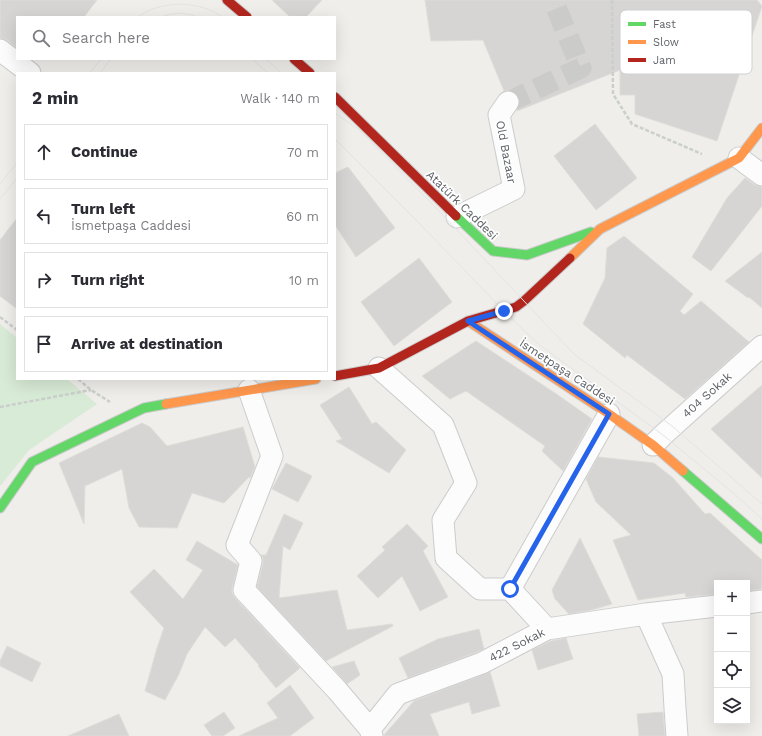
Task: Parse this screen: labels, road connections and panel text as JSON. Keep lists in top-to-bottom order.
{
  "streets": {
    "main road": ["Atatürk Caddesi", "İsmetpaşa Caddesi"],
    "street": ["Old Bazaar", "404 Sokak", "422 Sokak"]
  },
  "crossings": [
    ["Old Bazaar", "Atatürk Caddesi"],
    ["İsmetpaşa Caddesi", "404 Sokak"]
  ],
  "legend": ["Fast", "Slow", "Jam"],
  "page": {
    "search": "Search here",
    "heading": ["2 min", "Walk · 140 m"],
    "list": [
      ["Continue", "70 m"],
      ["Turn left", "İsmetpaşa Caddesi", "60 m"],
      ["Turn right", "10 m"],
      "Arrive at destination"
    ],
    "map_buttons": ["+", "−"]
  }
}
